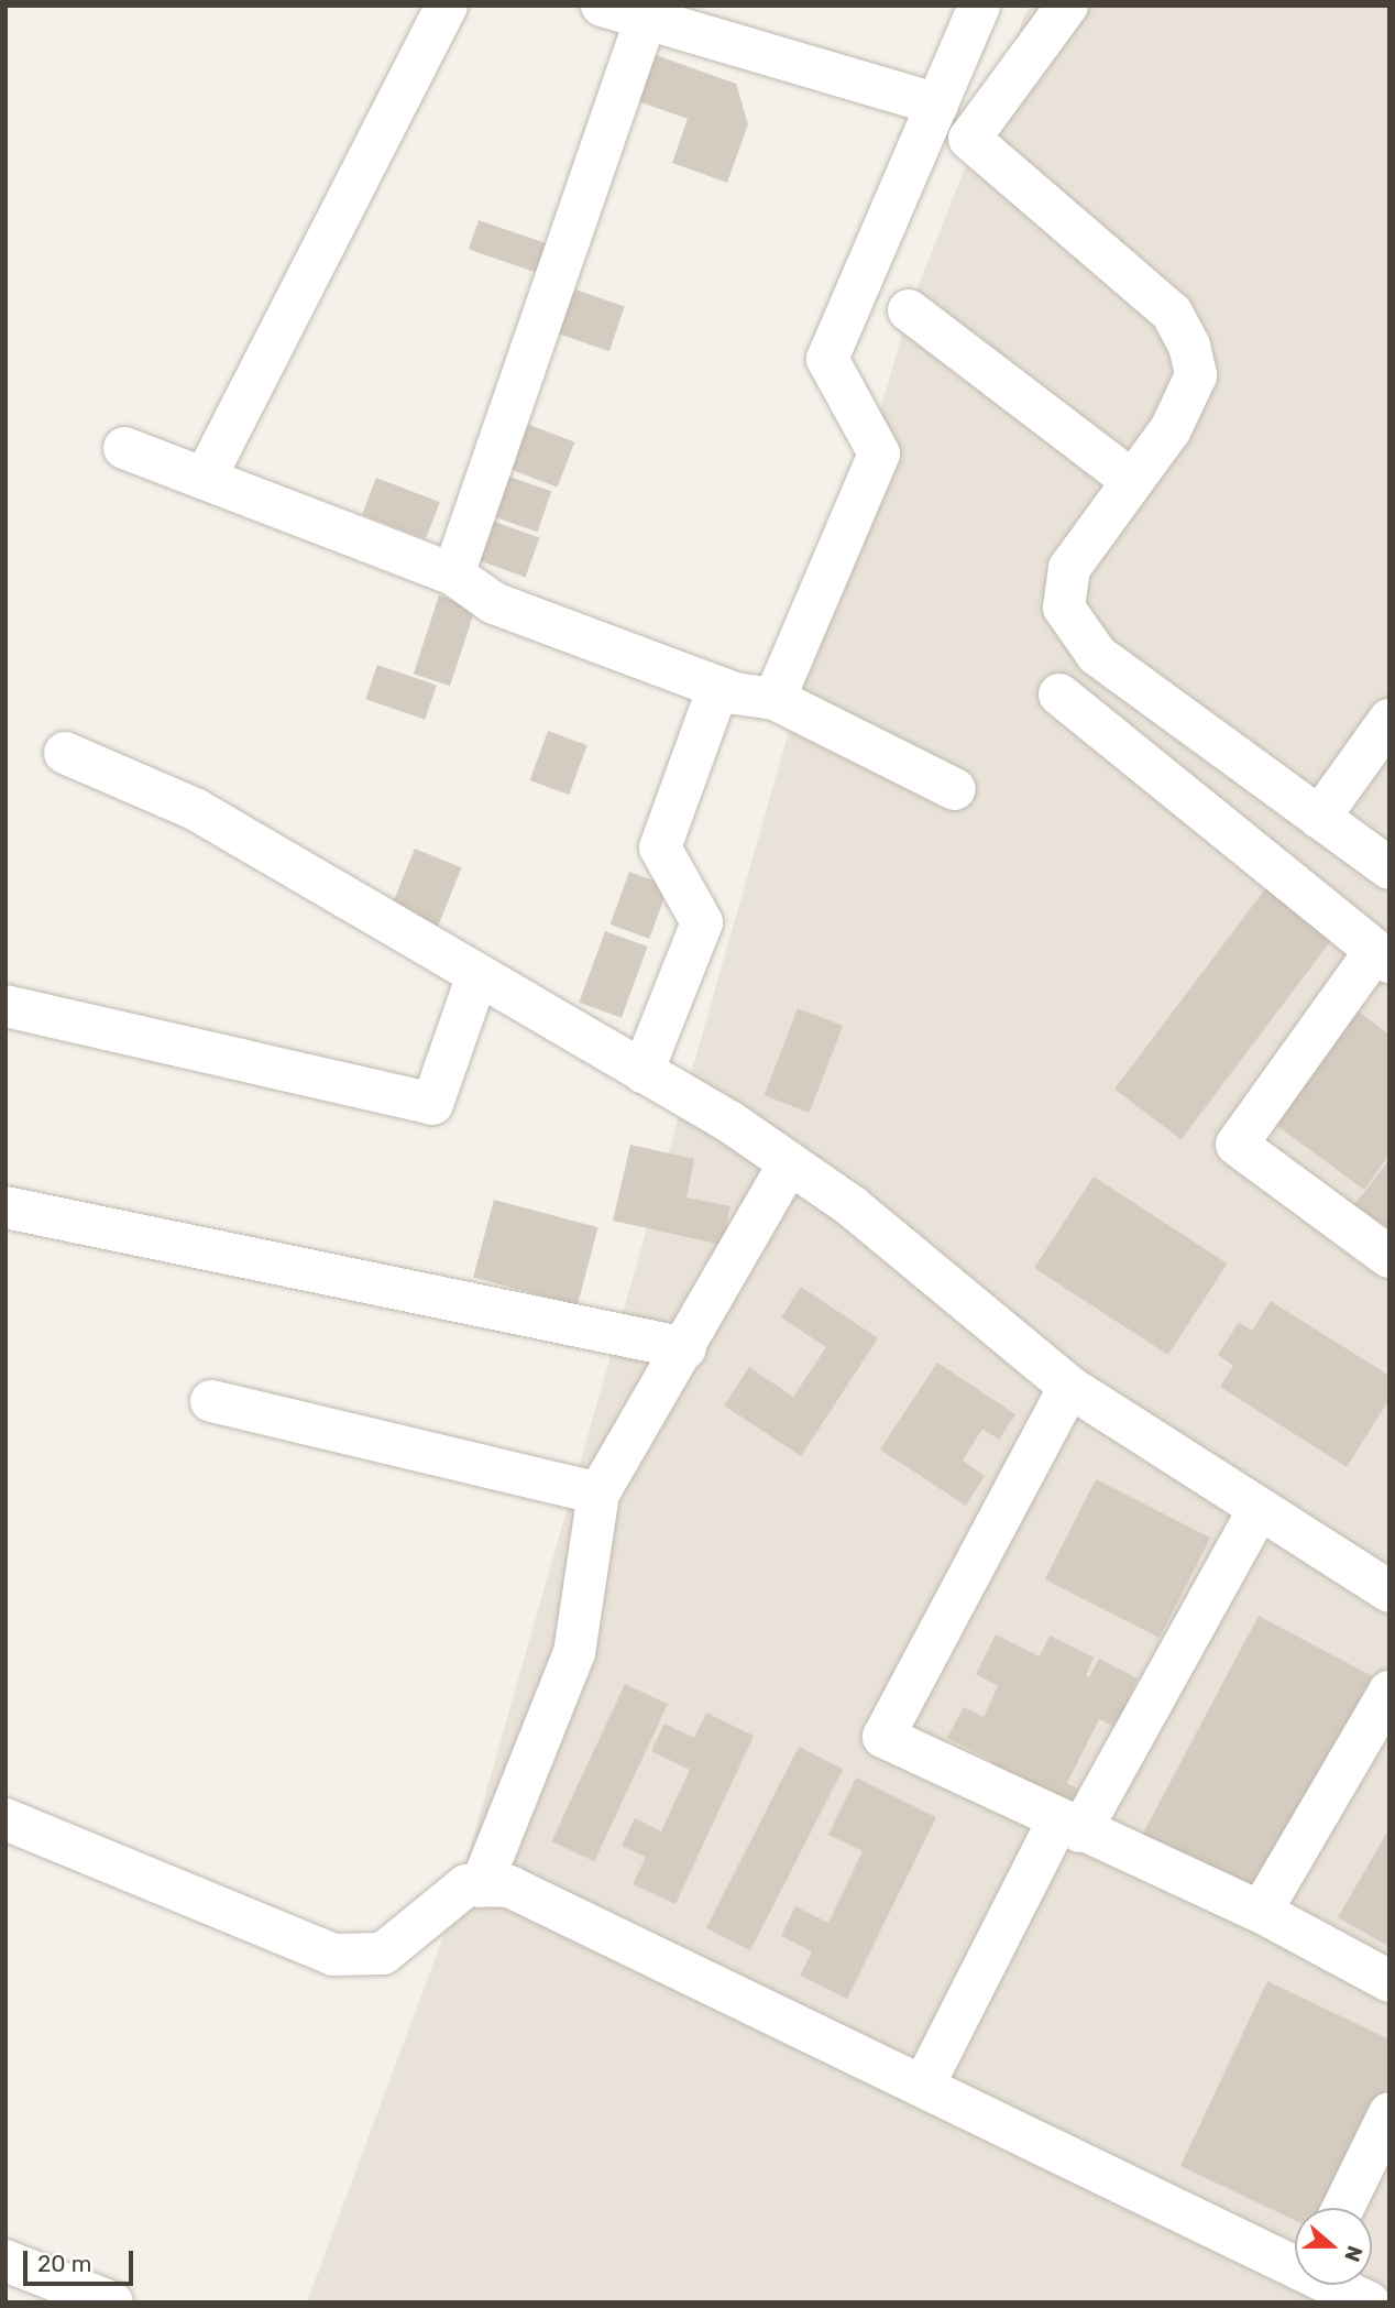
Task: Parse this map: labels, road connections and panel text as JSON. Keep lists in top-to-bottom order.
{
  "scale_bar": "20 m",
  "north": "right"
}
